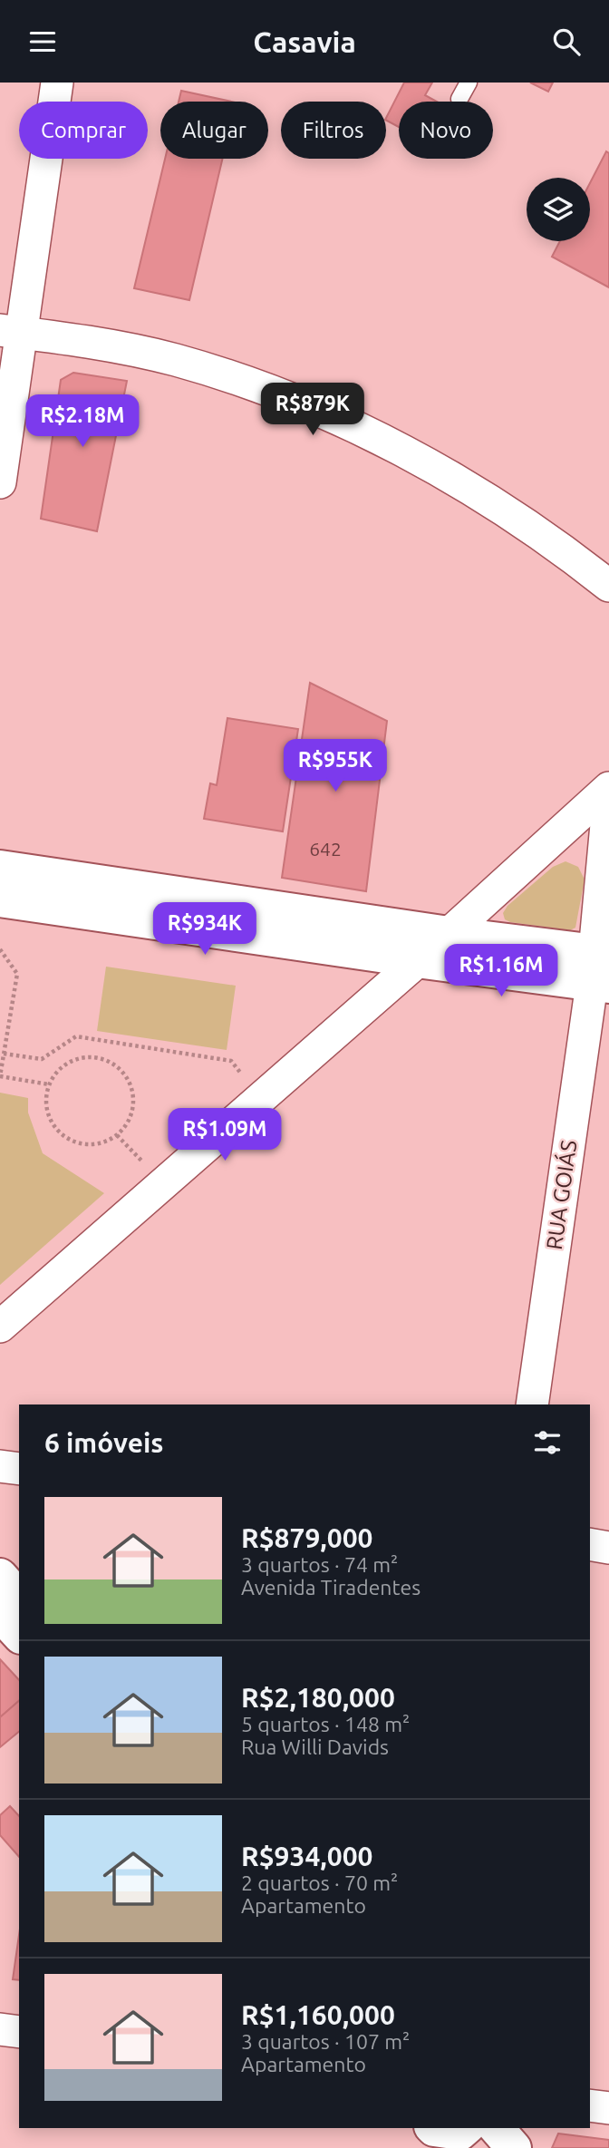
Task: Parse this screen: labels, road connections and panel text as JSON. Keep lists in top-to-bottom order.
{
  "streets": {
    "street": ["RUA GOIÁS"]
  },
  "house_numbers": ["642"],
  "page": {
    "header": "Casavia",
    "chip": [
      "Comprar",
      "Alugar",
      "Filtros",
      "Novo"
    ],
    "price": [
      "R$879K",
      "R$2.18M",
      "R$955K",
      "R$934K",
      "R$1.16M",
      "R$1.09M"
    ],
    "heading": "6 imóveis",
    "list": [
      {
        "name": "R$879,000",
        "note": "3 quartos · 74 m² · Avenida Tiradentes"
      },
      {
        "name": "R$2,180,000",
        "note": "5 quartos · 148 m² · Rua Willi Davids"
      },
      {
        "name": "R$934,000",
        "note": "2 quartos · 70 m² · Apartamento"
      },
      {
        "name": "R$1,160,000",
        "note": "3 quartos · 107 m² · Apartamento"
      }
    ]
  }
}
